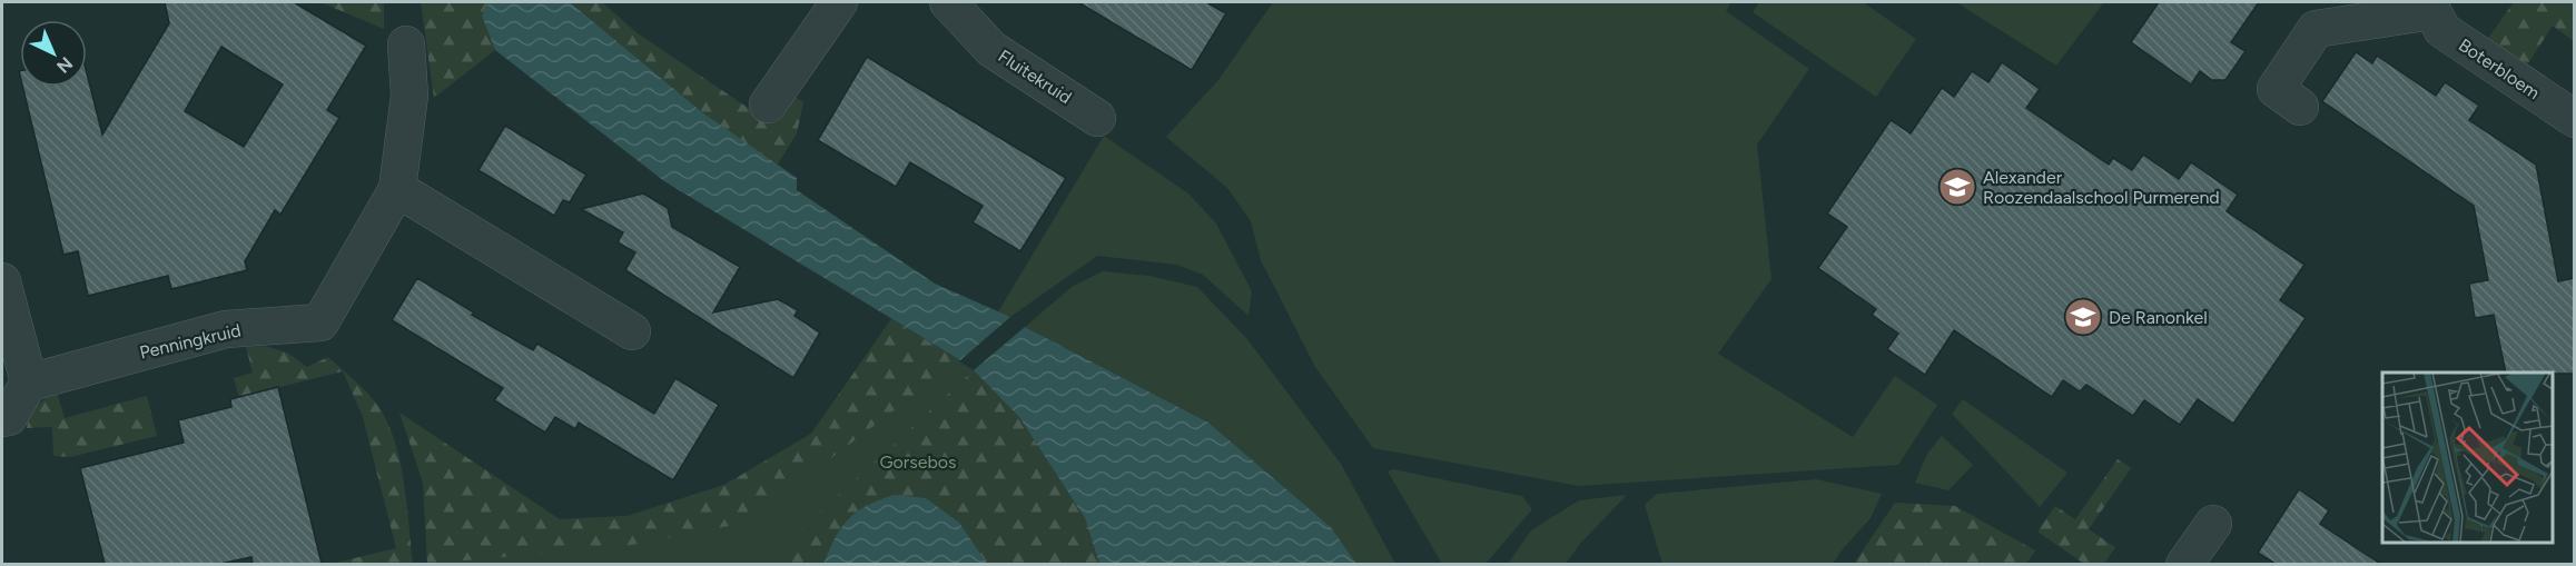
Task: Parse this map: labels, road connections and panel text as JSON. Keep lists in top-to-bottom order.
{
  "streets": {
    "street": ["Boterbloem", "Fluitekruid", "Penningkruid"]
  },
  "parks": ["Gorsebos"],
  "places": {
    "school or university": ["Alexander Roozendaalschool Purmerend", "De Ranonkel"]
  },
  "north": "bottom right"
}
